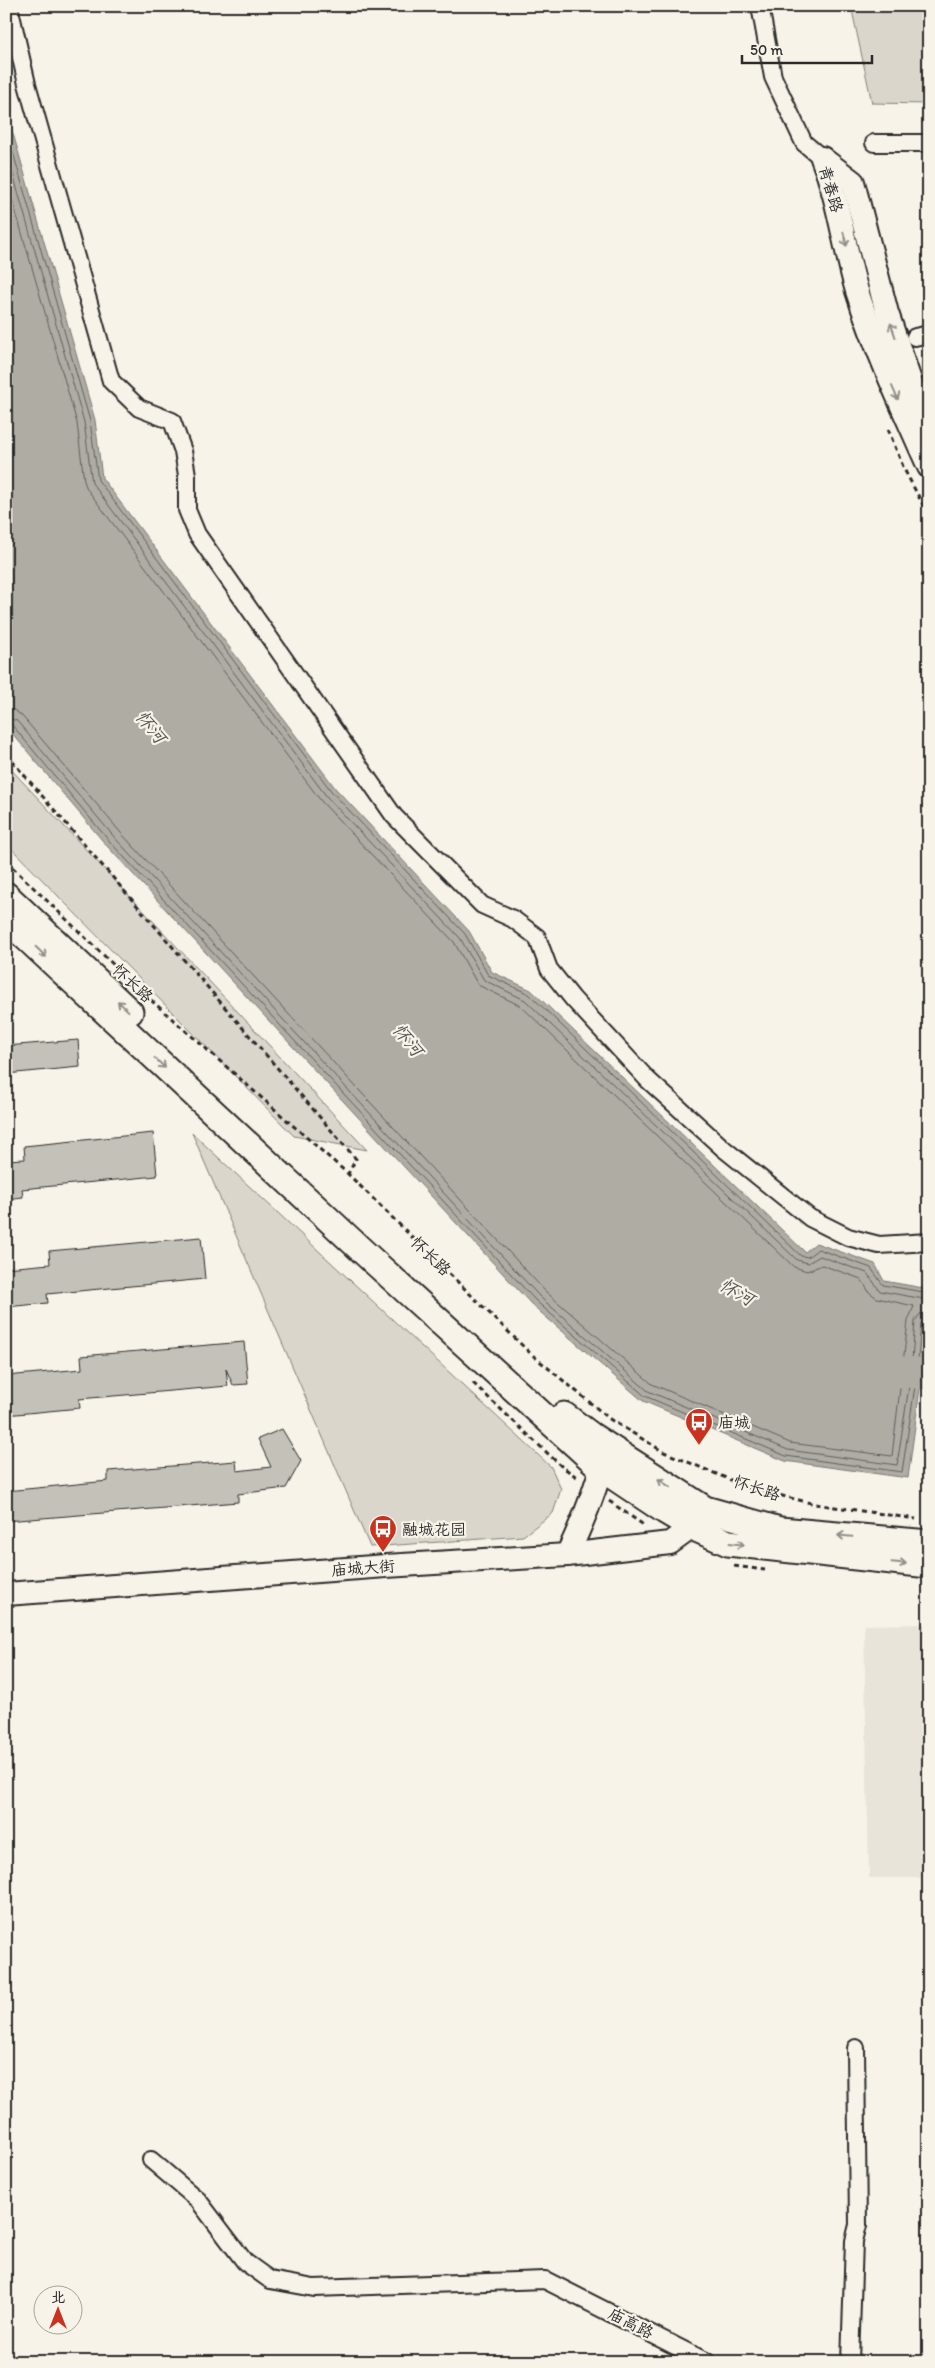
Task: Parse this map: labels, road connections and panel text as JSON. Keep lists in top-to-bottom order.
{
  "streets": {
    "main road": ["青春路", "怀长路", "庙城大街"],
    "street": ["庙高路"]
  },
  "crossings": [
    ["怀长路", "庙城大街"]
  ],
  "water": ["怀河"],
  "places": {
    "bus stop": ["庙城", "融城花园"]
  },
  "scale_bar": "50 m",
  "north": "top"
}
